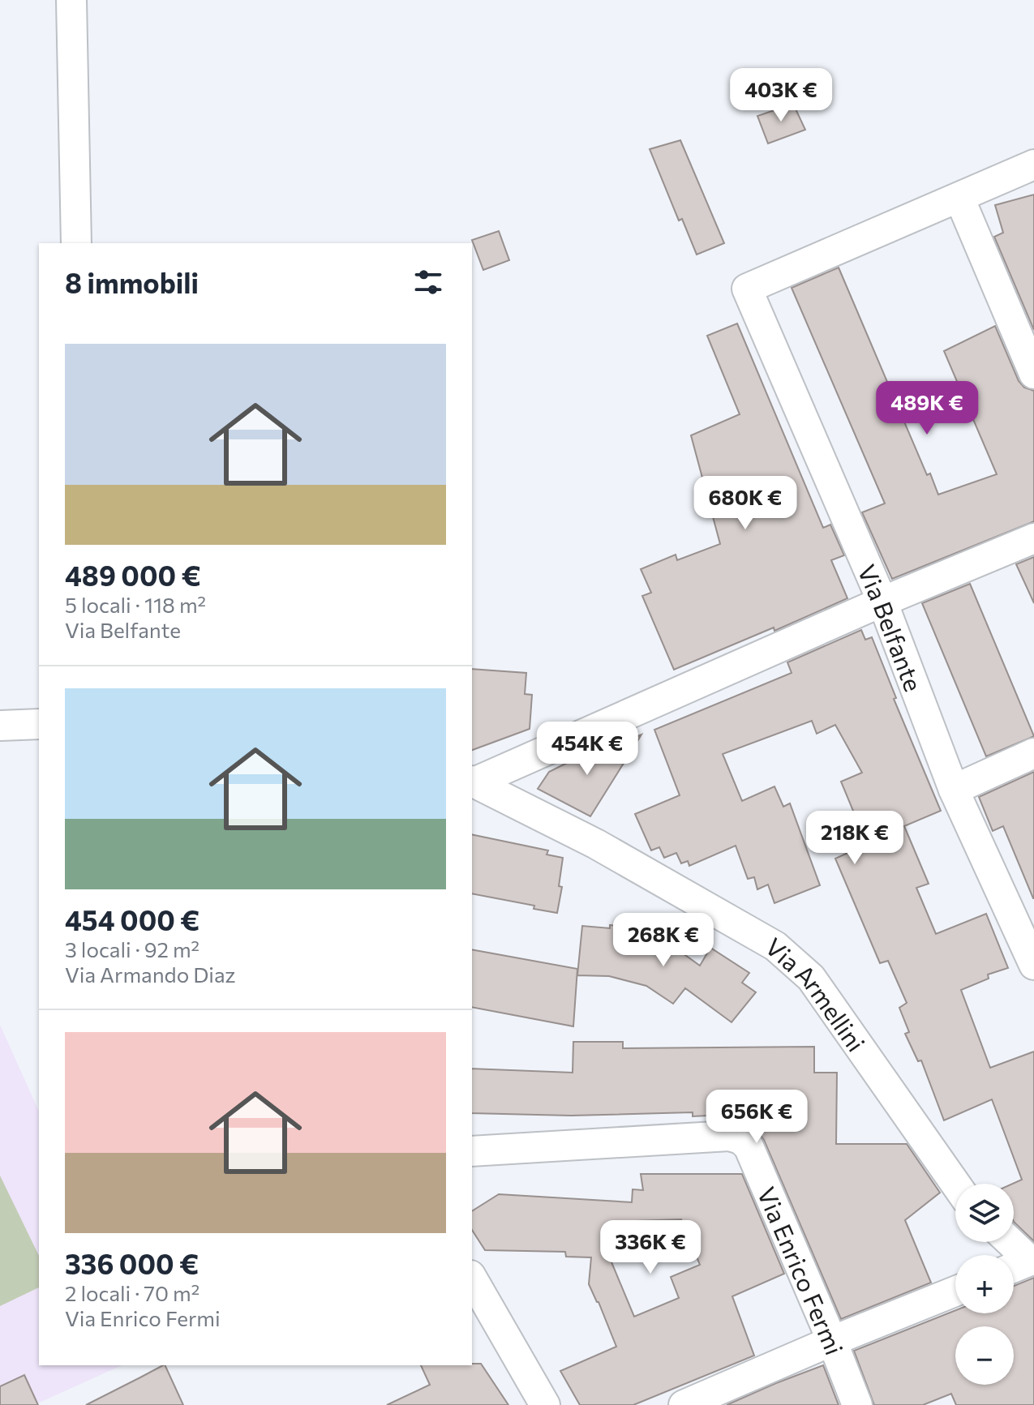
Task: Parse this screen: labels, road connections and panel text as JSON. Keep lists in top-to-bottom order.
{
  "streets": {
    "street": ["Via Belfante", "Via Armellini", "Via Enrico Fermi"]
  },
  "page": {
    "price": [
      "403K €",
      "489K €",
      "680K €",
      "454K €",
      "218K €",
      "268K €",
      "656K €",
      "336K €"
    ],
    "heading": "8 immobili",
    "list": [
      {
        "name": "489 000 €",
        "note": "5 locali · 118 m² · Via Belfante"
      },
      {
        "name": "454 000 €",
        "note": "3 locali · 92 m² · Via Armando Diaz"
      },
      {
        "name": "336 000 €",
        "note": "2 locali · 70 m² · Via Enrico Fermi"
      }
    ],
    "map_buttons": ["+", "−"]
  }
}
